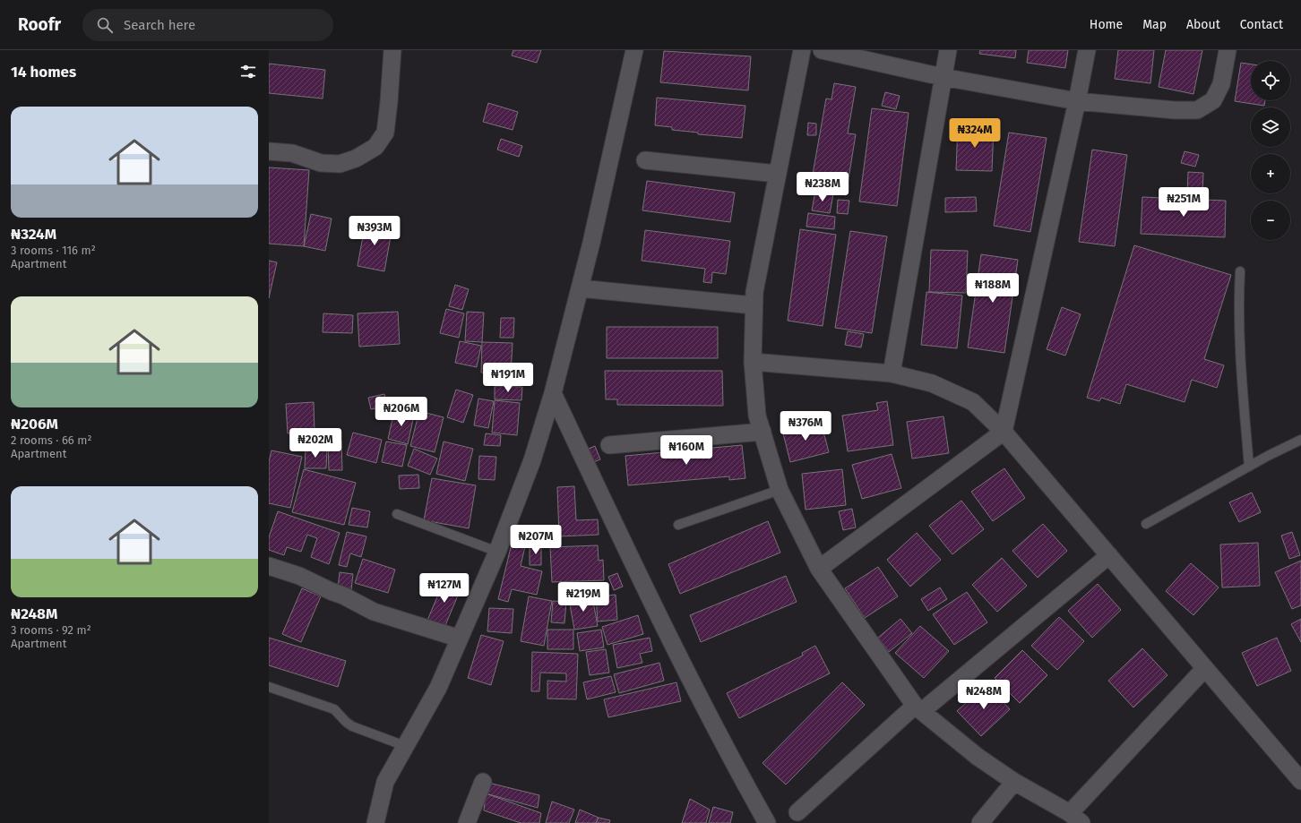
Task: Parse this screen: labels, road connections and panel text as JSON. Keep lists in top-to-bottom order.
{
  "page": {
    "header": "Roofr",
    "search": "Search here",
    "nav": [
      "Home",
      "Map",
      "About",
      "Contact"
    ],
    "heading": "14 homes",
    "map_buttons": ["+", "−"],
    "list": [
      {
        "name": "₦324M",
        "note": "3 rooms · 116 m² · Apartment"
      },
      {
        "name": "₦206M",
        "note": "2 rooms · 66 m² · Apartment"
      },
      {
        "name": "₦248M",
        "note": "3 rooms · 92 m² · Apartment"
      }
    ],
    "price": [
      "₦324M",
      "₦238M",
      "₦251M",
      "₦393M",
      "₦188M",
      "₦191M",
      "₦206M",
      "₦376M",
      "₦202M",
      "₦160M",
      "₦207M",
      "₦127M",
      "₦219M",
      "₦248M"
    ]
  }
}
